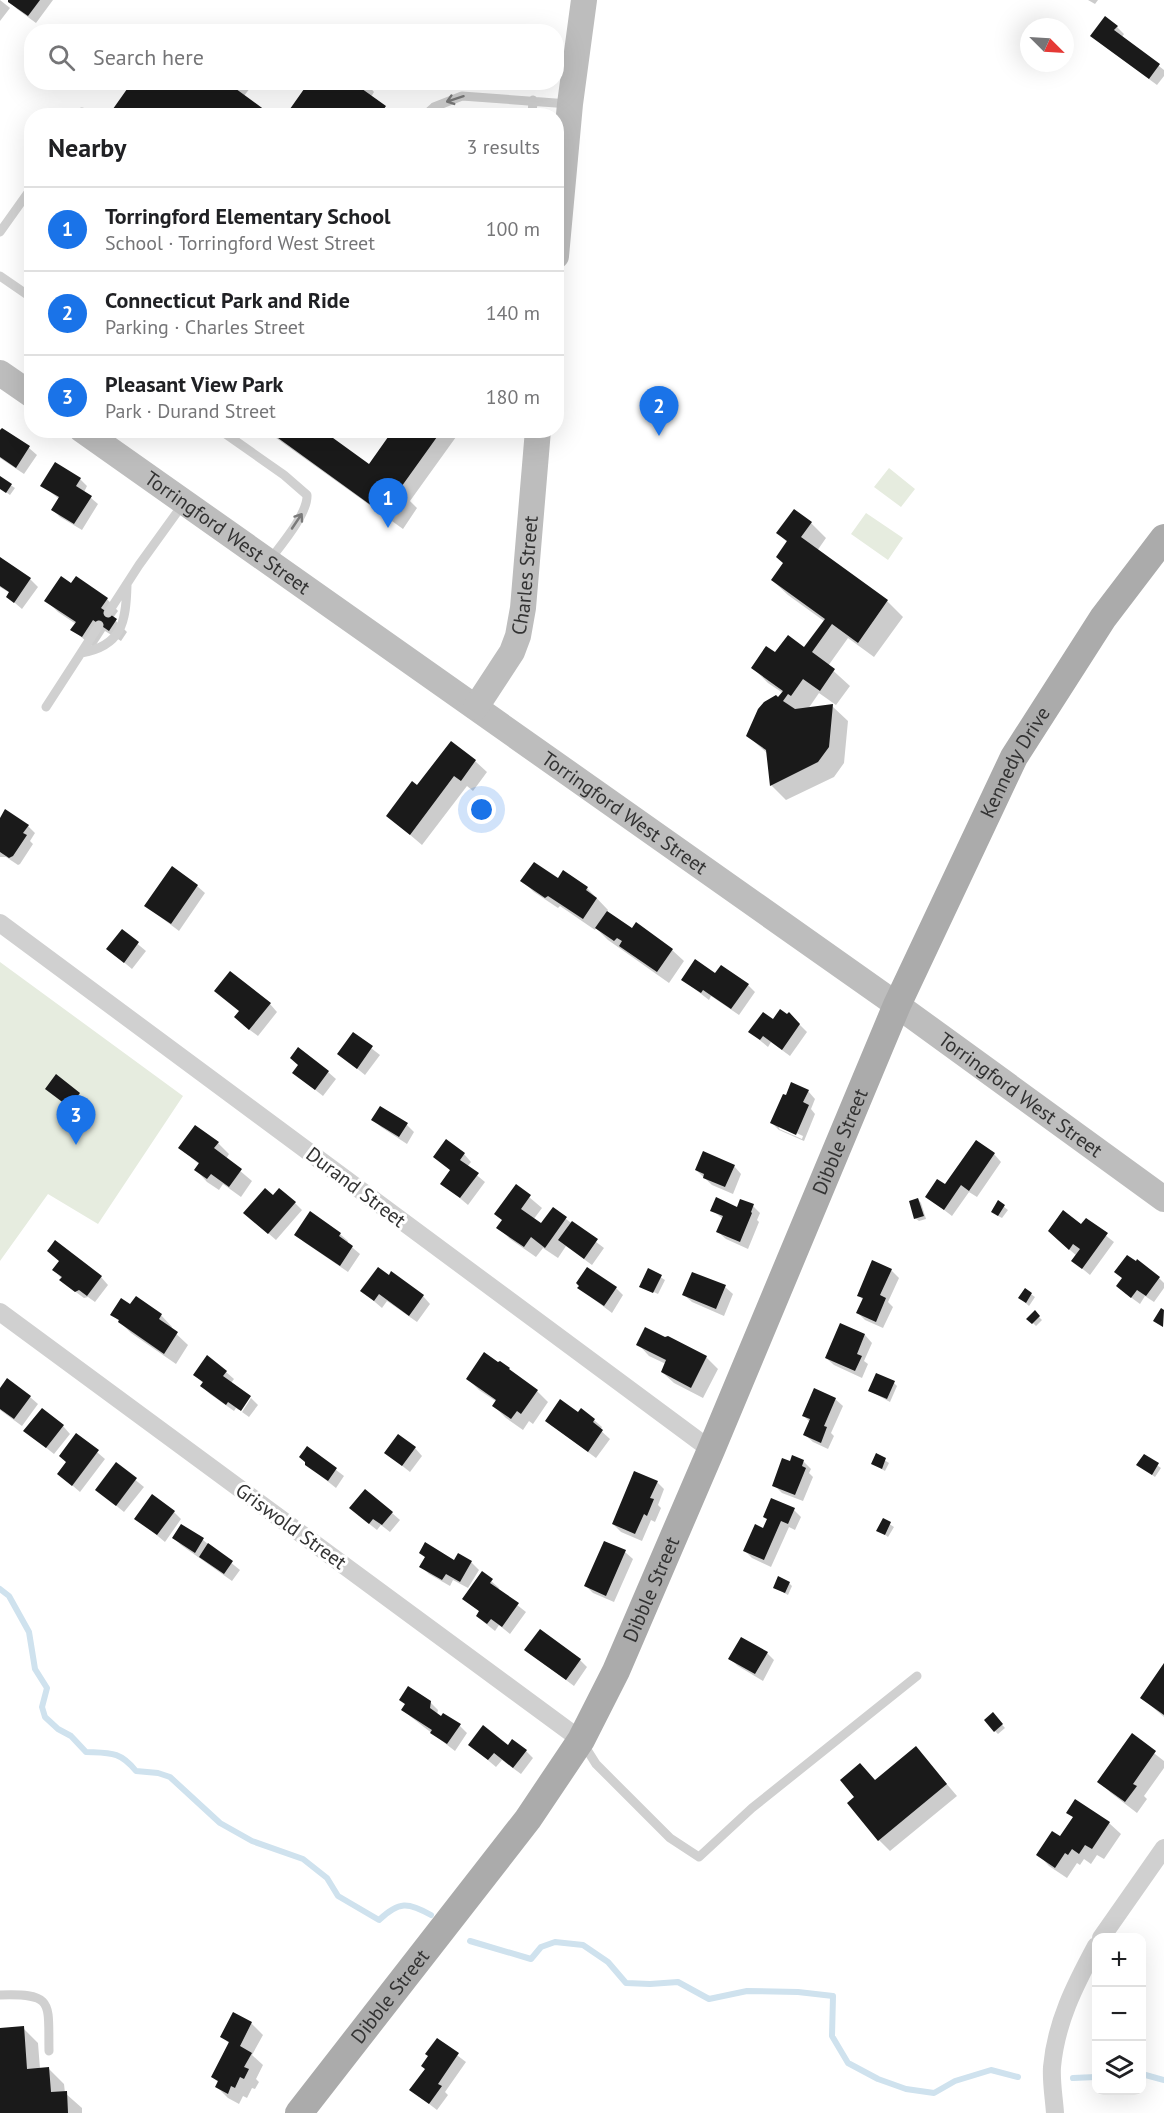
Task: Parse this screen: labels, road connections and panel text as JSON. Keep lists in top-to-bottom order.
{
  "streets": {
    "main road": [
      "Torringford West Street",
      "Charles Street",
      "Kennedy Drive",
      "Dibble Street"
    ],
    "street": ["Durand Street", "Griswold Street"]
  },
  "crossings": [
    ["Torringford West Street", "Charles Street"],
    ["Torringford West Street", "Kennedy Drive"],
    ["Torringford West Street", "Dibble Street"],
    ["Kennedy Drive", "Dibble Street"],
    ["Dibble Street", "Durand Street"],
    ["Dibble Street", "Griswold Street"]
  ],
  "north": "bottom right",
  "page": {
    "search": "Search here",
    "heading": ["Nearby", "3 results"],
    "list": [
      {
        "mark": "1",
        "name": "Torringford Elementary School",
        "note": "School · Torringford West Street",
        "value": "100 m"
      },
      {
        "mark": "2",
        "name": "Connecticut Park and Ride",
        "note": "Parking · Charles Street",
        "value": "140 m"
      },
      {
        "mark": "3",
        "name": "Pleasant View Park",
        "note": "Park · Durand Street",
        "value": "180 m"
      }
    ],
    "pins": ["2", "1", "3"],
    "map_buttons": ["+", "−"]
  }
}
